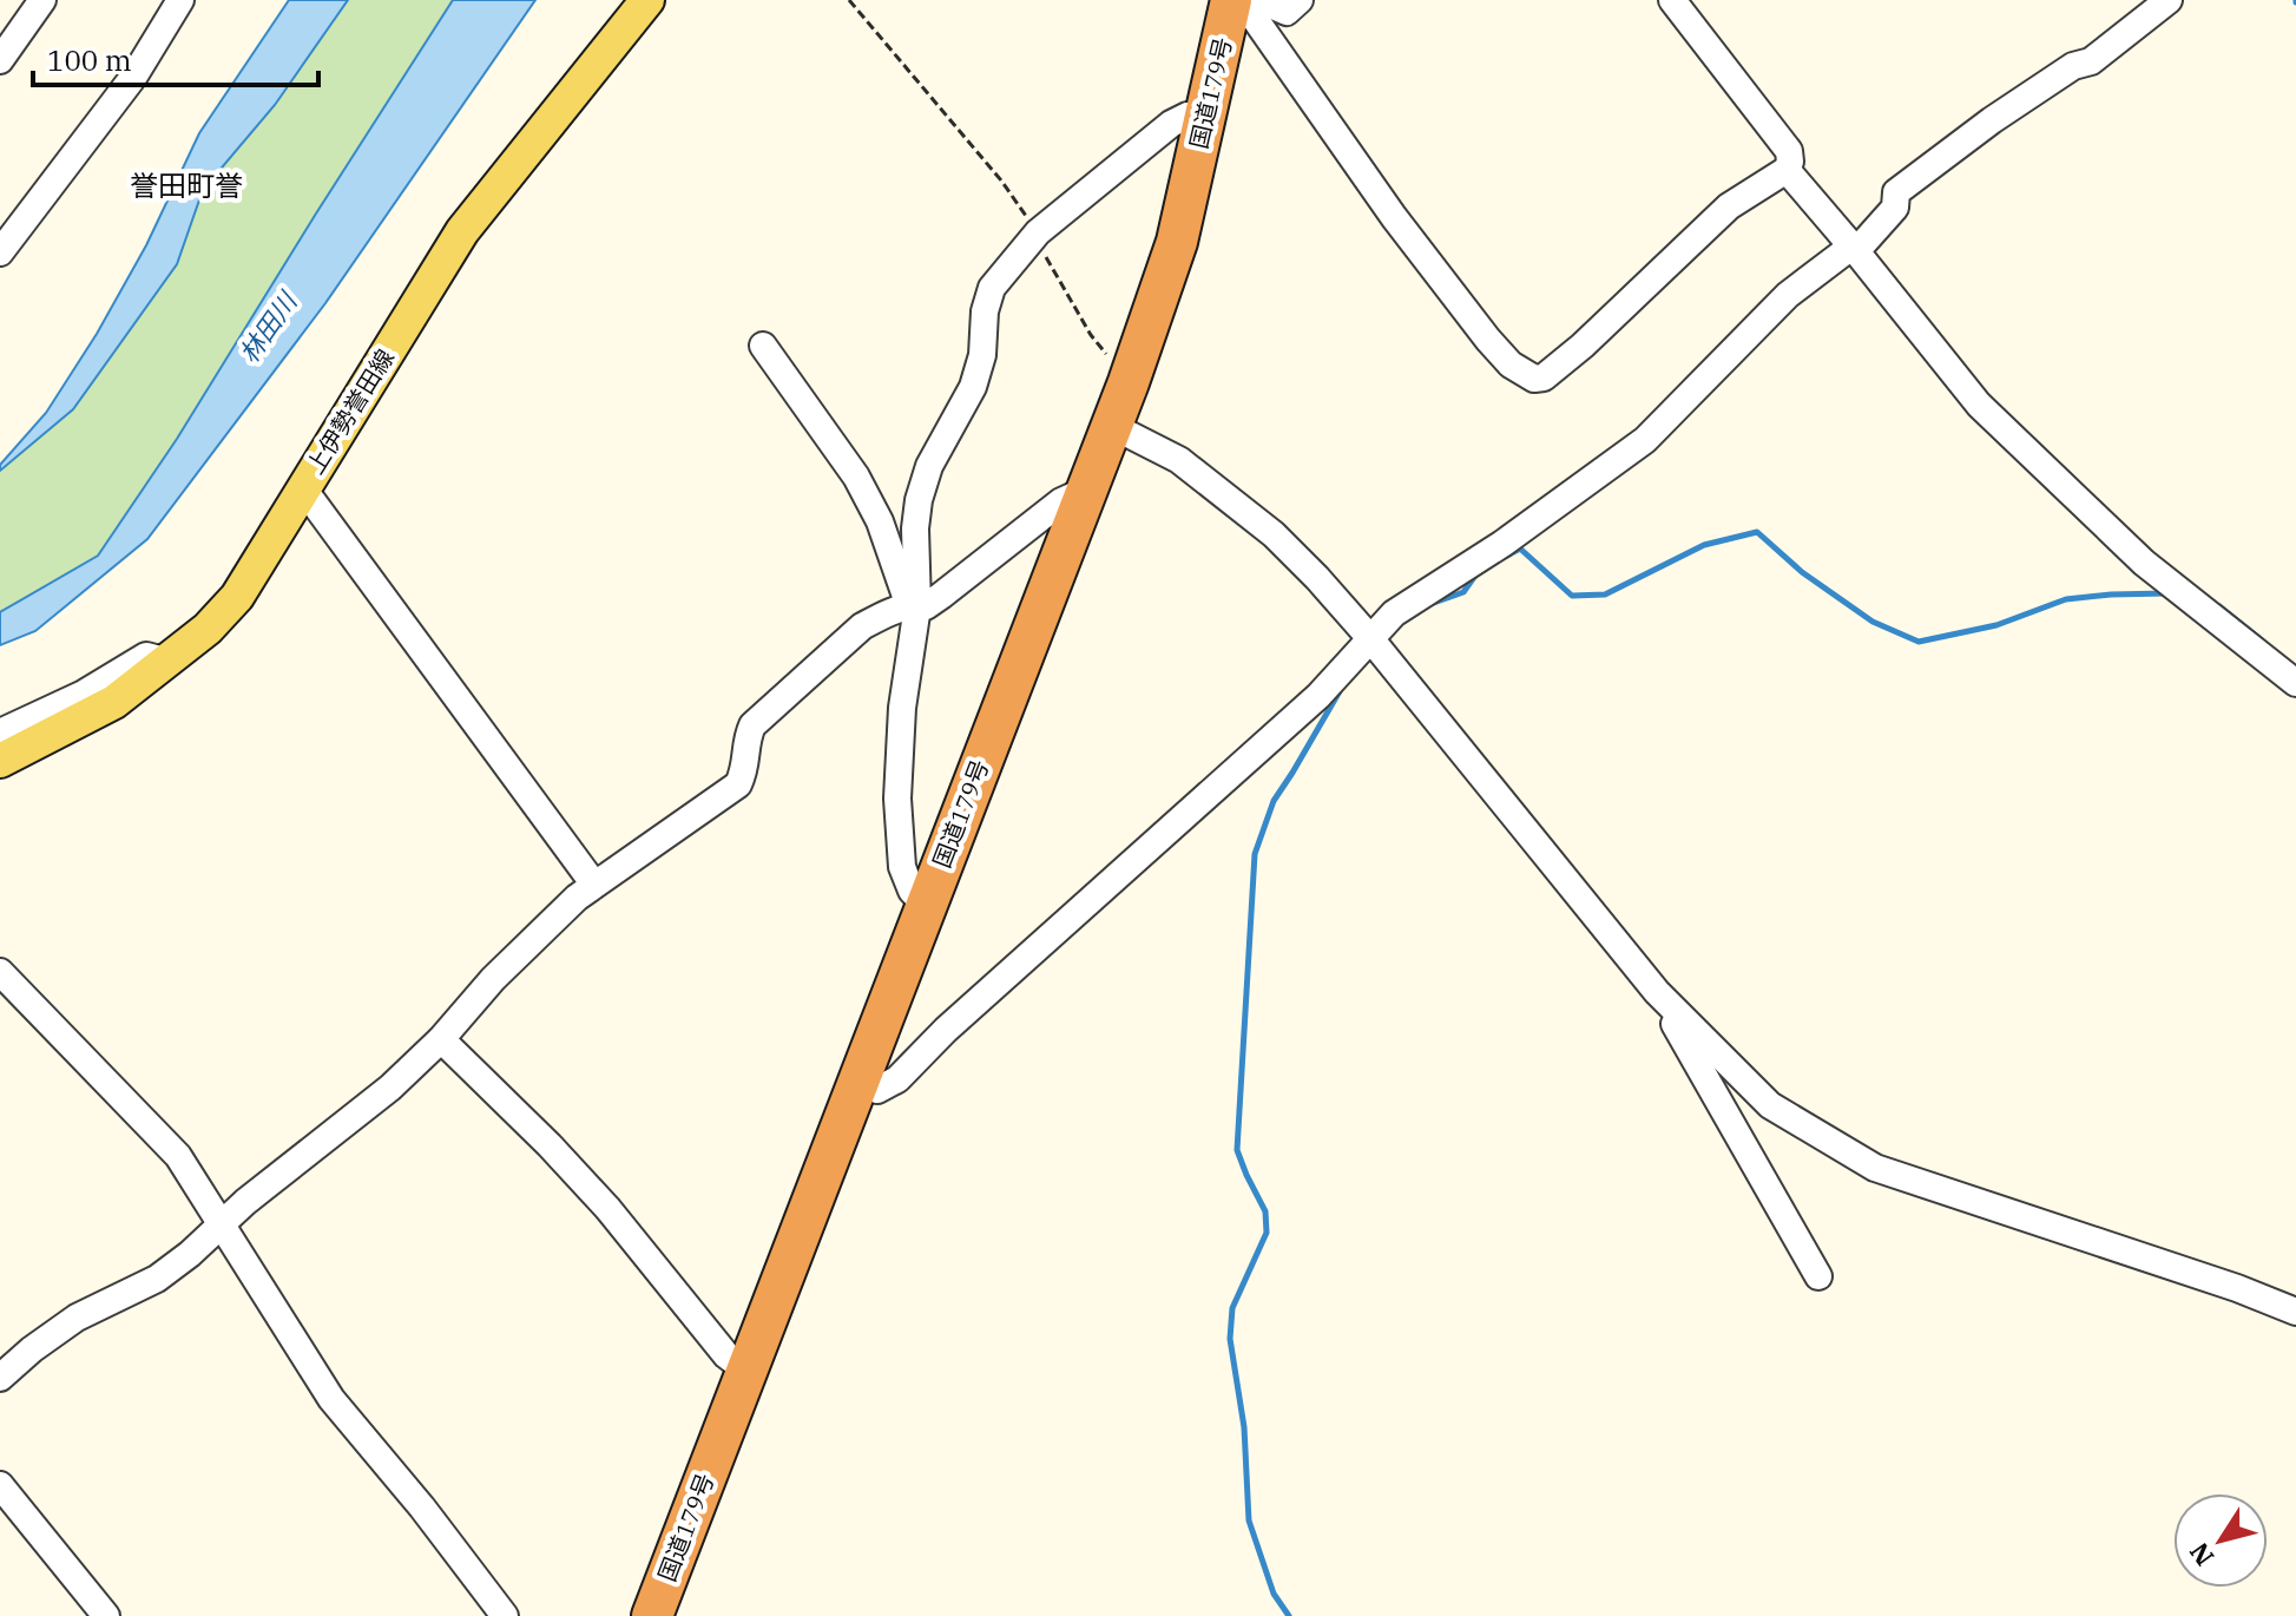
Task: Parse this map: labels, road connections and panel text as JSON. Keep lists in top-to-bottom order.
{
  "streets": {
    "highway": ["国道179号"],
    "main road": ["上伊勢誉田線"]
  },
  "districts": ["誉田町誉"],
  "water": ["林田川"],
  "scale_bar": "100 m",
  "north": "bottom left"
}
